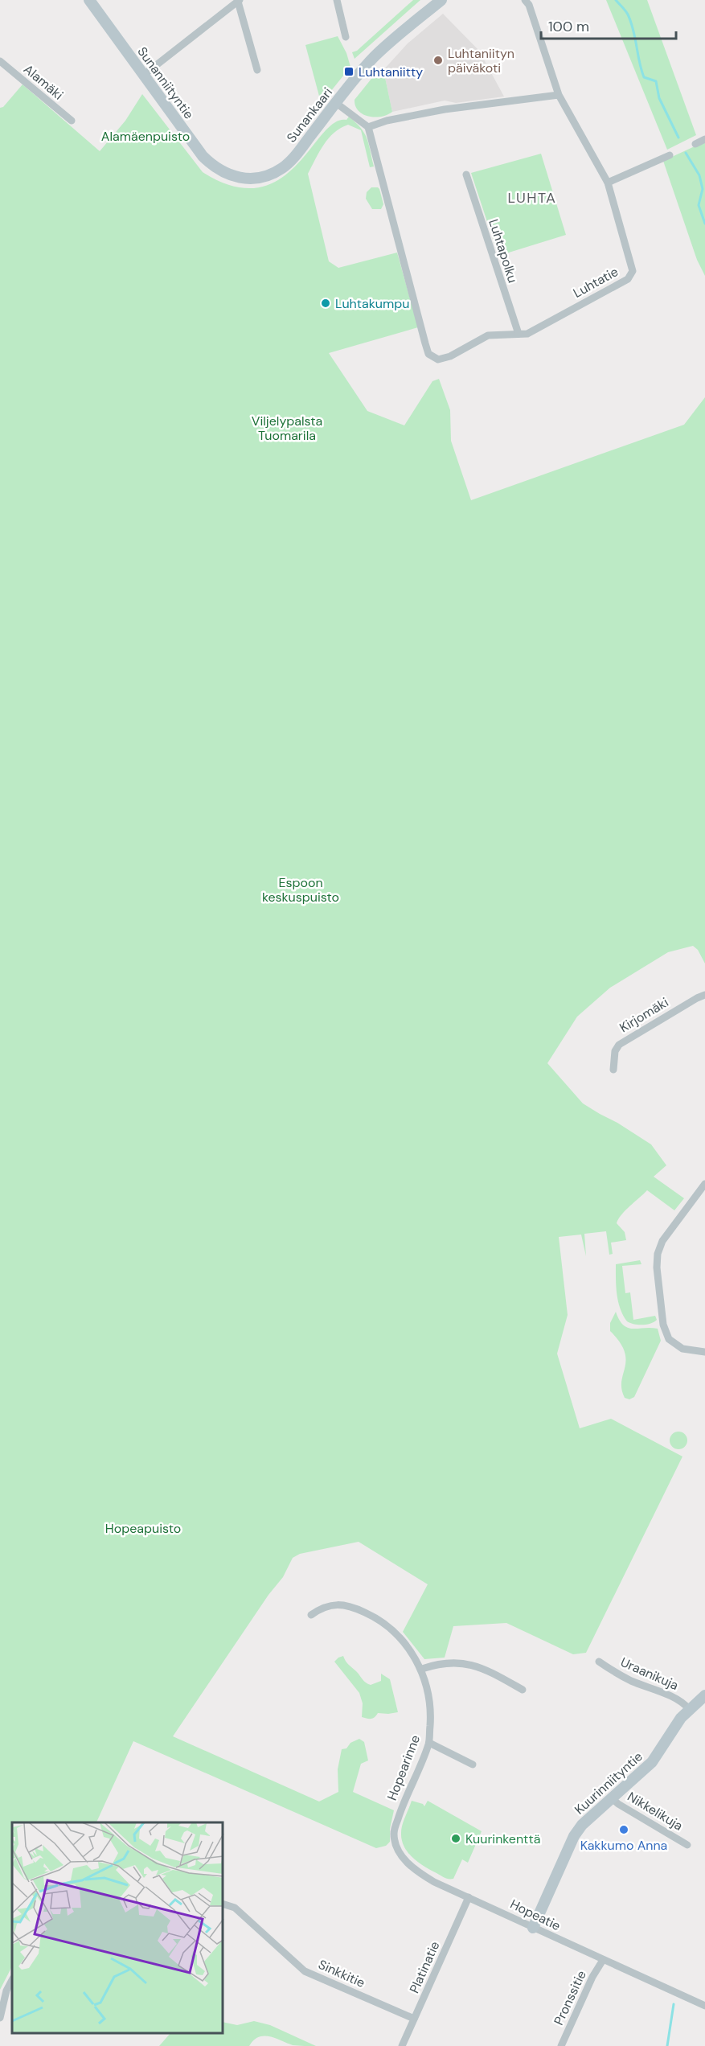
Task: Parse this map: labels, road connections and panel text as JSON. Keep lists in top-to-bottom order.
{
  "streets": {
    "street": [
      "Alamäki",
      "Sunanniityntie",
      "Sunankaari",
      "Luhtapolku",
      "Luhtatie",
      "Kirjomäki",
      "Uraanikuja",
      "Hopearinne",
      "Kuurinniityntie",
      "Nikkelikuja",
      "Hopeatie",
      "Platinatie",
      "Sinkkitie",
      "Pronssitie"
    ]
  },
  "crossings": [
    ["Sunanniityntie", "Sunankaari"],
    ["Luhtapolku", "Luhtatie"],
    ["Uraanikuja", "Kuurinniityntie"],
    ["Hopearinne", "Hopeatie"],
    ["Kuurinniityntie", "Nikkelikuja"],
    ["Kuurinniityntie", "Hopeatie"],
    ["Hopeatie", "Platinatie"],
    ["Hopeatie", "Pronssitie"],
    ["Platinatie", "Sinkkitie"]
  ],
  "districts": ["LUHTA"],
  "parks": [
    "Alamäenpuisto",
    "Viljelypalsta Tuomarila",
    "Espoon keskuspuisto",
    "Hopeapuisto"
  ],
  "places": {
    "other": [
      "Luhtaniityn päiväkoti",
      "Luhtakumpu",
      "Kakkumo Anna",
      "Kuurinkenttä"
    ],
    "transit": ["Luhtaniitty"]
  },
  "scale_bar": "100 m"
}
